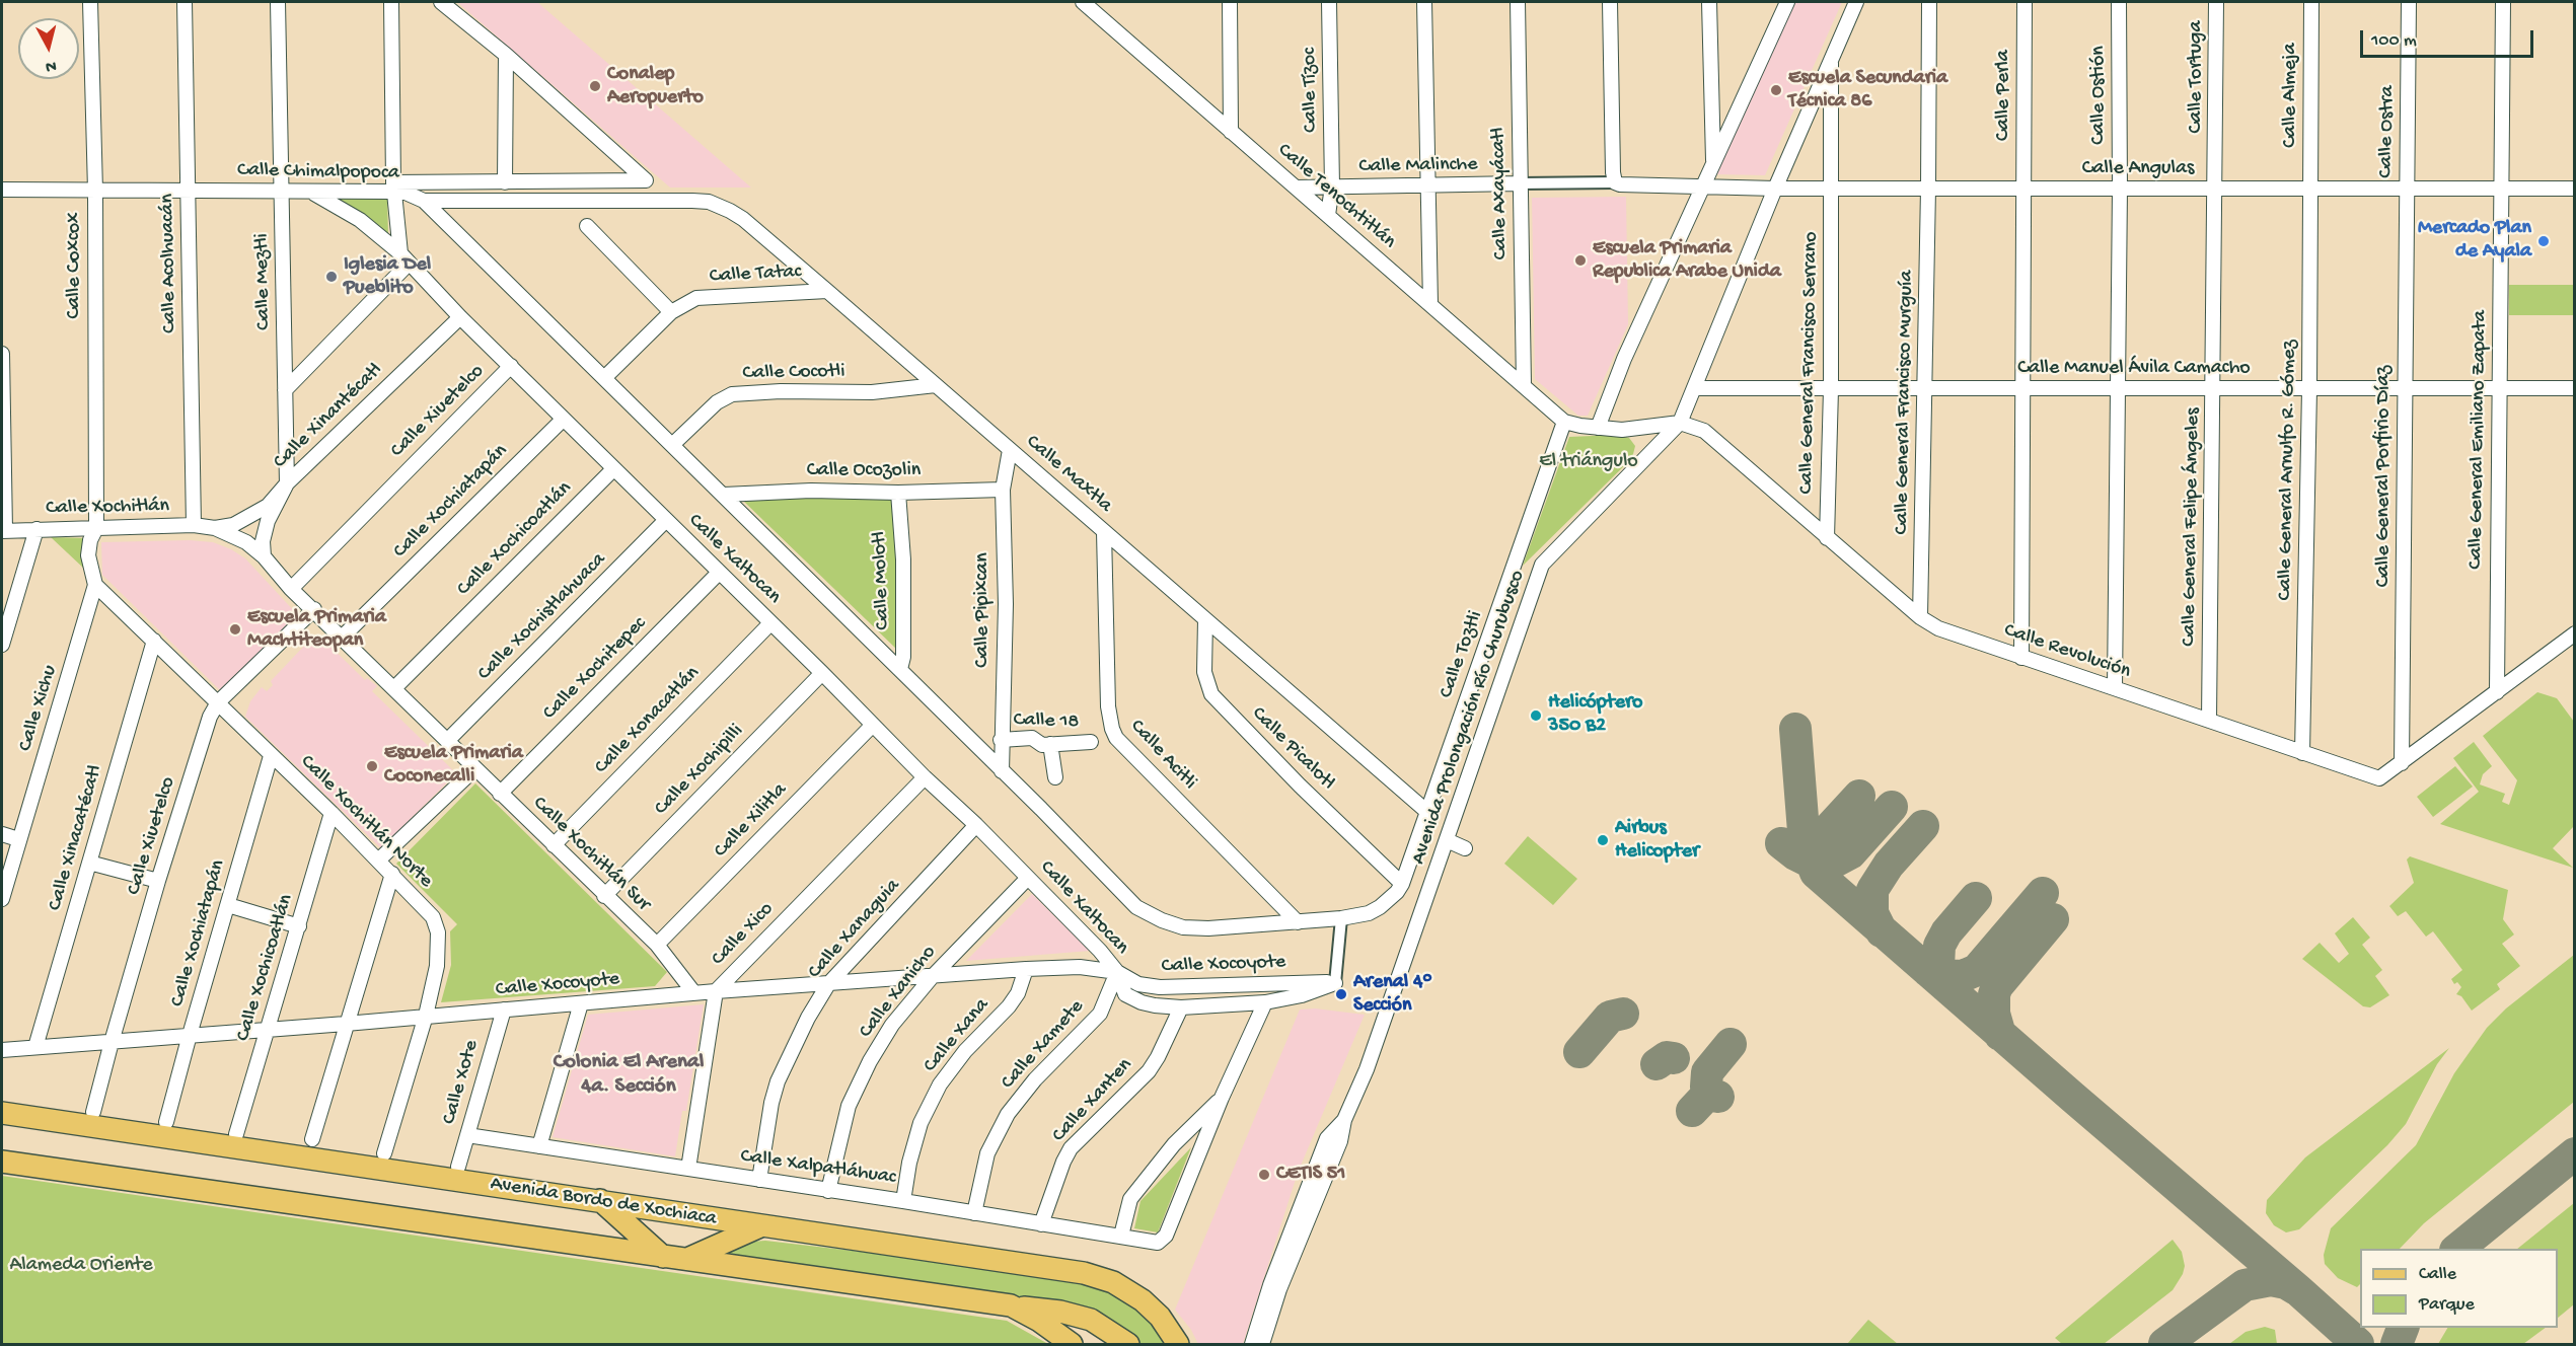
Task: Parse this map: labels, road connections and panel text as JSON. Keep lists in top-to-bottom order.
{
  "streets": {
    "main road": ["Avenida Bordo de Xochiaca"],
    "street": [
      "Calle Tortuga",
      "Calle Tízoc",
      "Calle Perla",
      "Calle Ostión",
      "Calle Almeja",
      "Calle Ostra",
      "Calle Malinche",
      "Calle Angulas",
      "Calle Chimalpopoca",
      "Calle Axayácatl",
      "Calle Tenochtitlán",
      "Calle Acolhuacán",
      "Calle Coxcox",
      "Calle Tatac",
      "Calle Meztli",
      "Calle General Francisco Serrano",
      "Calle Manuel Ávila Camacho",
      "Calle Cocotli",
      "Calle General Francisco Murguía",
      "Calle Xiuetelco",
      "Calle Xinantécatl",
      "Calle General Emiliano Zapata",
      "Calle General Arnulfo R. Gómez",
      "Calle Ocozolin",
      "Calle Maxtla",
      "Calle General Porfirio Díaz",
      "Calle Xochiatapán",
      "Calle Xochitlán",
      "Calle General Felipe Ángeles",
      "Calle Xochicoatlán",
      "Calle Xaltocan",
      "Calle Molotl",
      "Calle Pipixcan",
      "Calle Xochistlahuaca",
      "Calle Revolución",
      "Calle Toztli",
      "Calle Xochitepec",
      "Calle Xichu",
      "Avenida Prolongación Río Churubusco",
      "Calle Xonacatlán",
      "Calle 18",
      "Calle Picalotl",
      "Calle Acitli",
      "Calle Xochipilli",
      "Calle Xilitla",
      "Calle Xochitlán Norte",
      "Calle Xinacatécatl",
      "Calle Xochitlán Sur",
      "Calle Xanaguia",
      "Calle Xico",
      "Calle Xocoyote",
      "Calle Xanicho",
      "Calle Xana",
      "Calle Xamete",
      "Calle Xote",
      "Calle Xanten",
      "Calle Xalpatláhuac"
    ]
  },
  "crossings": [
    ["Calle Tortuga", "Calle Angulas"],
    ["Calle Tortuga", "Calle General Felipe Ángeles"],
    ["Calle Tízoc", "Calle Malinche"],
    ["Calle Tízoc", "Calle Tenochtitlán"],
    ["Calle Perla", "Calle Angulas"],
    ["Calle Perla", "Calle Manuel Ávila Camacho"],
    ["Calle Perla", "Calle Revolución"],
    ["Calle Ostión", "Calle Angulas"],
    ["Calle Ostión", "Calle Manuel Ávila Camacho"],
    ["Calle Ostión", "Calle Revolución"],
    ["Calle Almeja", "Calle Angulas"],
    ["Calle Almeja", "Calle General Arnulfo R. Gómez"],
    ["Calle Ostra", "Calle Angulas"],
    ["Calle Ostra", "Calle General Porfirio Díaz"],
    ["Calle Malinche", "Calle Angulas"],
    ["Calle Malinche", "Calle Axayácatl"],
    ["Calle Malinche", "Calle Tenochtitlán"],
    ["Calle Angulas", "Calle General Francisco Serrano"],
    ["Calle Angulas", "Calle General Francisco Murguía"],
    ["Calle Angulas", "Calle General Emiliano Zapata"],
    ["Calle Angulas", "Calle General Arnulfo R. Gómez"],
    ["Calle Angulas", "Calle General Porfirio Díaz"],
    ["Calle Angulas", "Calle General Felipe Ángeles"],
    ["Calle Angulas", "Avenida Prolongación Río Churubusco"],
    ["Calle Chimalpopoca", "Calle Acolhuacán"],
    ["Calle Chimalpopoca", "Calle Coxcox"],
    ["Calle Chimalpopoca", "Calle Meztli"],
    ["Calle Chimalpopoca", "Calle Maxtla"],
    ["Calle Chimalpopoca", "Calle Xaltocan"],
    ["Calle Axayácatl", "Calle Tenochtitlán"],
    ["Calle Tenochtitlán", "Calle Toztli"],
    ["Calle Acolhuacán", "Calle Xochitlán"],
    ["Calle Coxcox", "Calle Xochitlán"],
    ["Calle Tatac", "Calle Maxtla"],
    ["Calle Tatac", "Calle Xaltocan"],
    ["Calle Meztli", "Calle Xinantécatl"],
    ["Calle Meztli", "Calle Xochitlán Sur"],
    ["Calle General Francisco Serrano", "Calle Manuel Ávila Camacho"],
    ["Calle General Francisco Serrano", "Calle Revolución"],
    ["Calle General Francisco Serrano", "Avenida Prolongación Río Churubusco"],
    ["Calle Manuel Ávila Camacho", "Calle General Francisco Murguía"],
    ["Calle Manuel Ávila Camacho", "Calle General Emiliano Zapata"],
    ["Calle Manuel Ávila Camacho", "Calle General Arnulfo R. Gómez"],
    ["Calle Manuel Ávila Camacho", "Calle General Porfirio Díaz"],
    ["Calle Manuel Ávila Camacho", "Calle General Felipe Ángeles"],
    ["Calle Manuel Ávila Camacho", "Avenida Prolongación Río Churubusco"],
    ["Calle Cocotli", "Calle Maxtla"],
    ["Calle Cocotli", "Calle Xaltocan"],
    ["Calle General Francisco Murguía", "Calle Revolución"],
    ["Calle Xiuetelco", "Calle Xaltocan"],
    ["Calle Xiuetelco", "Calle Xochitlán Norte"],
    ["Calle Xiuetelco", "Calle Xochitlán Sur"],
    ["Calle Xiuetelco", "Calle Xocoyote"],
    ["Calle Xinantécatl", "Calle Xochitlán"],
    ["Calle Xinantécatl", "Calle Xaltocan"],
    ["Calle Xinantécatl", "Calle Xochitlán Sur"],
    ["Calle General Emiliano Zapata", "Calle Revolución"],
    ["Calle General Arnulfo R. Gómez", "Calle Revolución"],
    ["Calle Ocozolin", "Calle Xaltocan"],
    ["Calle Ocozolin", "Calle Molotl"],
    ["Calle Ocozolin", "Calle Pipixcan"],
    ["Calle Maxtla", "Calle Pipixcan"],
    ["Calle Maxtla", "Calle Toztli"],
    ["Calle Maxtla", "Calle Picalotl"],
    ["Calle Maxtla", "Calle Acitli"],
    ["Calle General Porfirio Díaz", "Calle Revolución"],
    ["Calle Xochiatapán", "Calle Xaltocan"],
    ["Calle Xochiatapán", "Calle Xochitlán Norte"],
    ["Calle Xochiatapán", "Calle Xochitlán Sur"],
    ["Calle Xochiatapán", "Calle Xocoyote"],
    ["Calle Xochitlán", "Calle Xochitlán Sur"],
    ["Calle General Felipe Ángeles", "Calle Revolución"],
    ["Calle Xochicoatlán", "Calle Xaltocan"],
    ["Calle Xochicoatlán", "Calle Xochitlán Norte"],
    ["Calle Xochicoatlán", "Calle Xochitlán Sur"],
    ["Calle Xochicoatlán", "Calle Xocoyote"],
    ["Calle Xaltocan", "Calle Molotl"],
    ["Calle Xaltocan", "Calle Pipixcan"],
    ["Calle Xaltocan", "Calle Xochistlahuaca"],
    ["Calle Xaltocan", "Calle Xochitepec"],
    ["Calle Xaltocan", "Calle Xonacatlán"],
    ["Calle Xaltocan", "Calle Xochipilli"],
    ["Calle Xaltocan", "Calle Xilitla"],
    ["Calle Xaltocan", "Calle Xanaguia"],
    ["Calle Xaltocan", "Calle Xico"],
    ["Calle Xaltocan", "Calle Xocoyote"],
    ["Calle Xaltocan", "Calle Xanicho"],
    ["Calle Xaltocan", "Calle Xamete"],
    ["Calle Pipixcan", "Calle 18"],
    ["Calle Xochistlahuaca", "Calle Xochitlán Sur"],
    ["Calle Revolución", "Avenida Prolongación Río Churubusco"],
    ["Calle Toztli", "Calle Picalotl"],
    ["Calle Toztli", "Calle Xocoyote"],
    ["Calle Xochitepec", "Calle Xochitlán Sur"],
    ["Calle Xichu", "Calle Xochitlán Norte"],
    ["Calle Xonacatlán", "Calle Xochitlán Sur"],
    ["Calle Acitli", "Calle Xocoyote"],
    ["Calle Xochipilli", "Calle Xochitlán Sur"],
    ["Calle Xilitla", "Calle Xochitlán Sur"],
    ["Calle Xochitlán Norte", "Calle Xinacatécatl"],
    ["Calle Xochitlán Norte", "Calle Xocoyote"],
    ["Calle Xinacatécatl", "Calle Xocoyote"],
    ["Calle Xochitlán Sur", "Calle Xocoyote"],
    ["Calle Xanaguia", "Calle Xocoyote"],
    ["Calle Xanaguia", "Calle Xalpatláhuac"],
    ["Calle Xico", "Calle Xocoyote"],
    ["Calle Xico", "Calle Xalpatláhuac"],
    ["Calle Xocoyote", "Calle Xanicho"],
    ["Calle Xocoyote", "Calle Xana"],
    ["Calle Xocoyote", "Calle Xamete"],
    ["Calle Xocoyote", "Calle Xote"],
    ["Calle Xocoyote", "Calle Xanten"],
    ["Calle Xanicho", "Calle Xalpatláhuac"],
    ["Calle Xana", "Calle Xalpatláhuac"],
    ["Calle Xamete", "Calle Xalpatláhuac"],
    ["Calle Xote", "Calle Xalpatláhuac"],
    ["Calle Xanten", "Calle Xalpatláhuac"]
  ],
  "districts": ["Colonia El Arenal 4a. Sección"],
  "parks": ["El triángulo", "Alameda Oriente"],
  "places": [
    "Conalep Aeropuerto",
    "Escuela Secundaria Técnica 86",
    "Mercado Plan de Ayala",
    "Escuela Primaria Republica Arabe Unida",
    "Iglesia Del Pueblito",
    "Escuela Primaria Machtiteopan",
    "Helicóptero 350 B2",
    "Escuela Primaria Coconecalli",
    "Airbus Helicopter",
    "Arenal 4° Sección",
    "CETIS 51"
  ],
  "legend": ["Calle", "Parque"],
  "scale_bar": "100 m",
  "north": "bottom"
}
